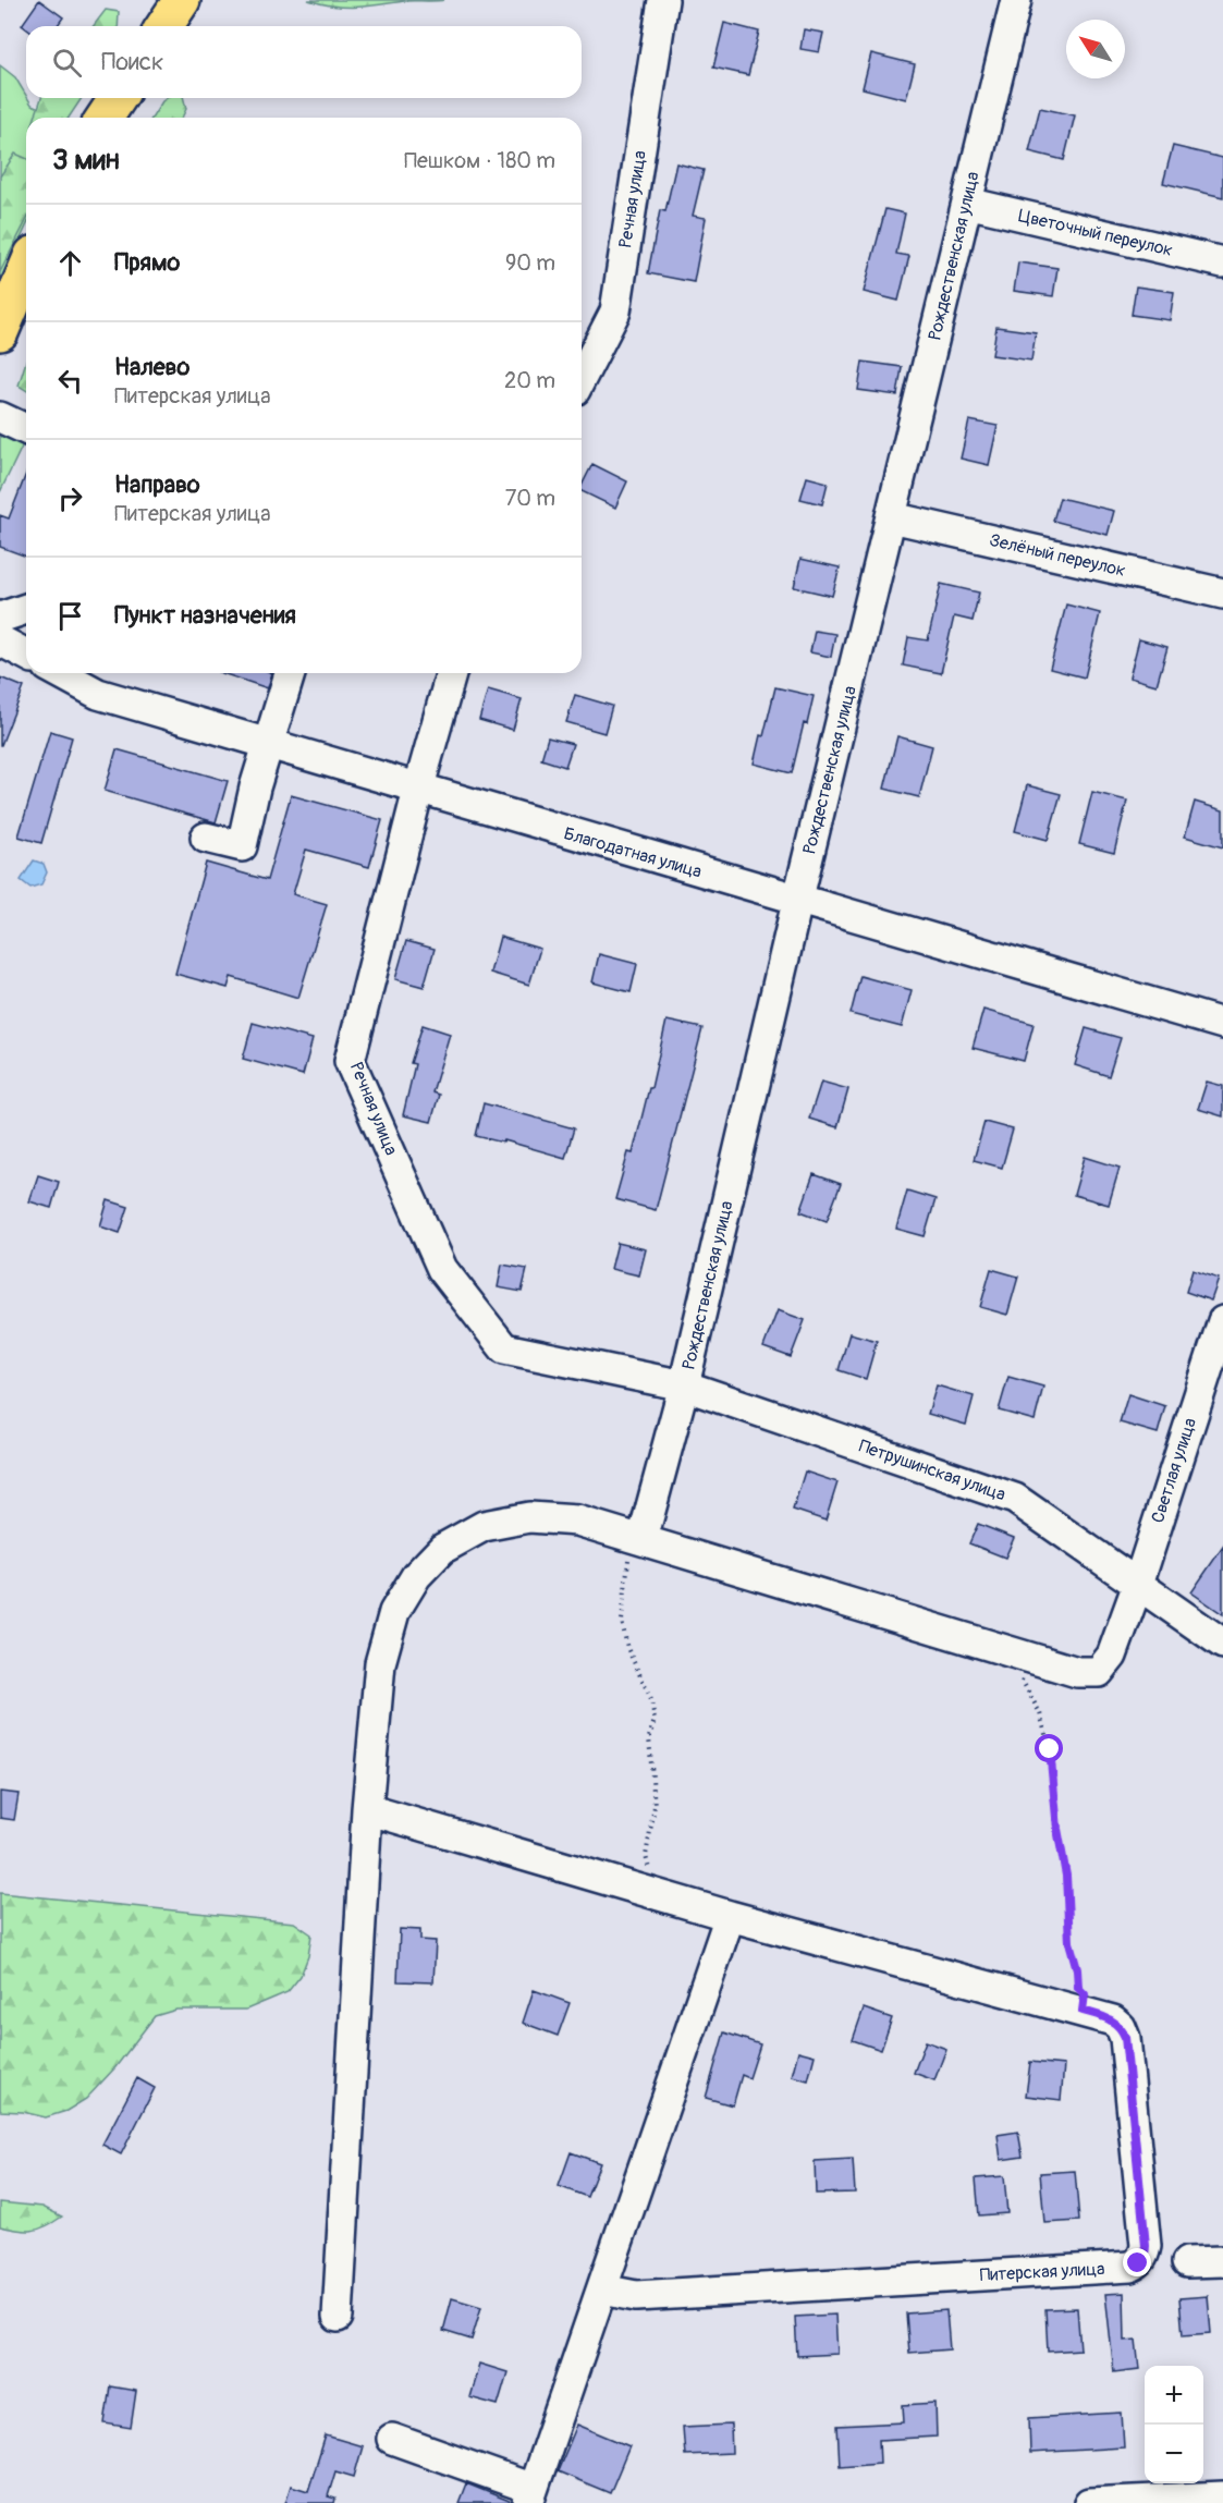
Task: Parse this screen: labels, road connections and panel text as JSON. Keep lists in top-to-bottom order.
{
  "streets": {
    "street": [
      "Речная улица",
      "Цветочный переулок",
      "Рождественская улица",
      "Зелёный переулок",
      "Благодатная улица",
      "Петрушинская улица",
      "Светлая улица",
      "Питерская улица"
    ]
  },
  "crossings": [
    ["Речная улица", "Рождественская улица"],
    ["Речная улица", "Благодатная улица"],
    ["Речная улица", "Петрушинская улица"],
    ["Цветочный переулок", "Рождественская улица"],
    ["Рождественская улица", "Зелёный переулок"],
    ["Рождественская улица", "Благодатная улица"],
    ["Рождественская улица", "Петрушинская улица"],
    ["Петрушинская улица", "Светлая улица"]
  ],
  "north": "top left",
  "page": {
    "search": "Поиск",
    "heading": ["3 мин", "Пешком · 180 m"],
    "list": [
      ["Прямо", "90 m"],
      ["Налево", "Питерская улица", "20 m"],
      ["Направо", "Питерская улица", "70 m"],
      "Пункт назначения"
    ],
    "map_buttons": ["+", "−"]
  }
}
